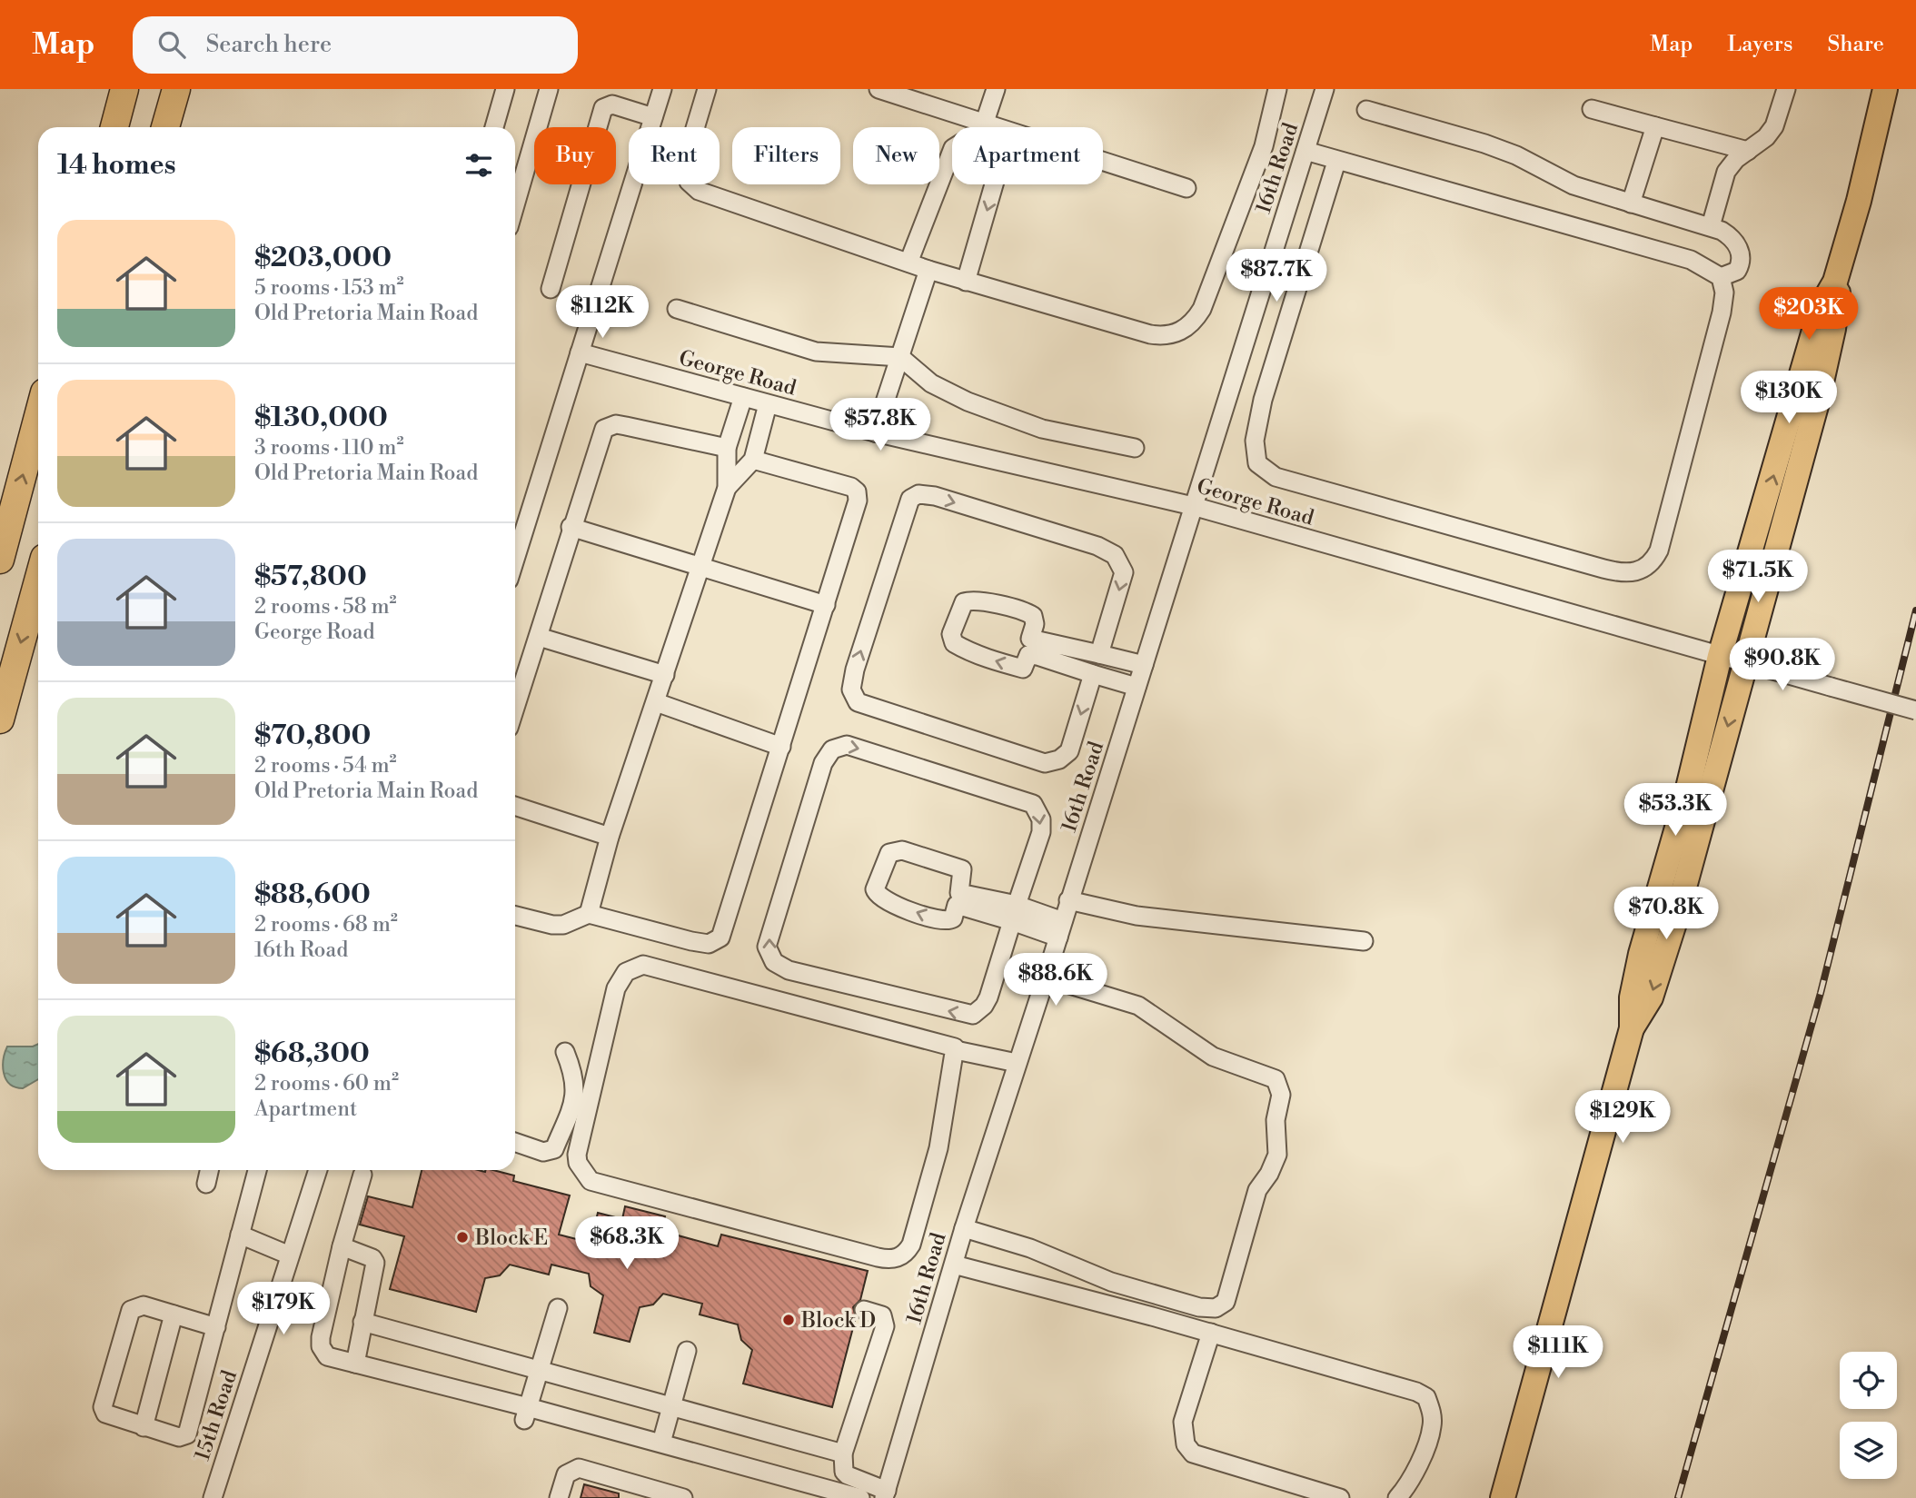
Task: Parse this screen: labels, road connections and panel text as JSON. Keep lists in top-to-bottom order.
{
  "streets": {
    "street": ["16th Road", "George Road", "15th Road"]
  },
  "crossings": [
    ["16th Road", "George Road"]
  ],
  "places": ["Block E", "Block D"],
  "page": {
    "header": "Map",
    "search": "Search here",
    "nav": ["Map", "Layers", "Share"],
    "chip": [
      "Buy",
      "Rent",
      "Filters",
      "New",
      "Apartment"
    ],
    "heading": "14 homes",
    "list": [
      {
        "name": "$203,000",
        "note": "5 rooms · 153 m² · Old Pretoria Main Road"
      },
      {
        "name": "$130,000",
        "note": "3 rooms · 110 m² · Old Pretoria Main Road"
      },
      {
        "name": "$57,800",
        "note": "2 rooms · 58 m² · George Road"
      },
      {
        "name": "$70,800",
        "note": "2 rooms · 54 m² · Old Pretoria Main Road"
      },
      {
        "name": "$88,600",
        "note": "2 rooms · 68 m² · 16th Road"
      },
      {
        "name": "$68,300",
        "note": "2 rooms · 60 m² · Apartment"
      }
    ],
    "price": [
      "$87.7K",
      "$112K",
      "$203K",
      "$130K",
      "$57.8K",
      "$71.5K",
      "$90.8K",
      "$53.3K",
      "$70.8K",
      "$88.6K",
      "$129K",
      "$68.3K",
      "$179K",
      "$111K"
    ]
  }
}
